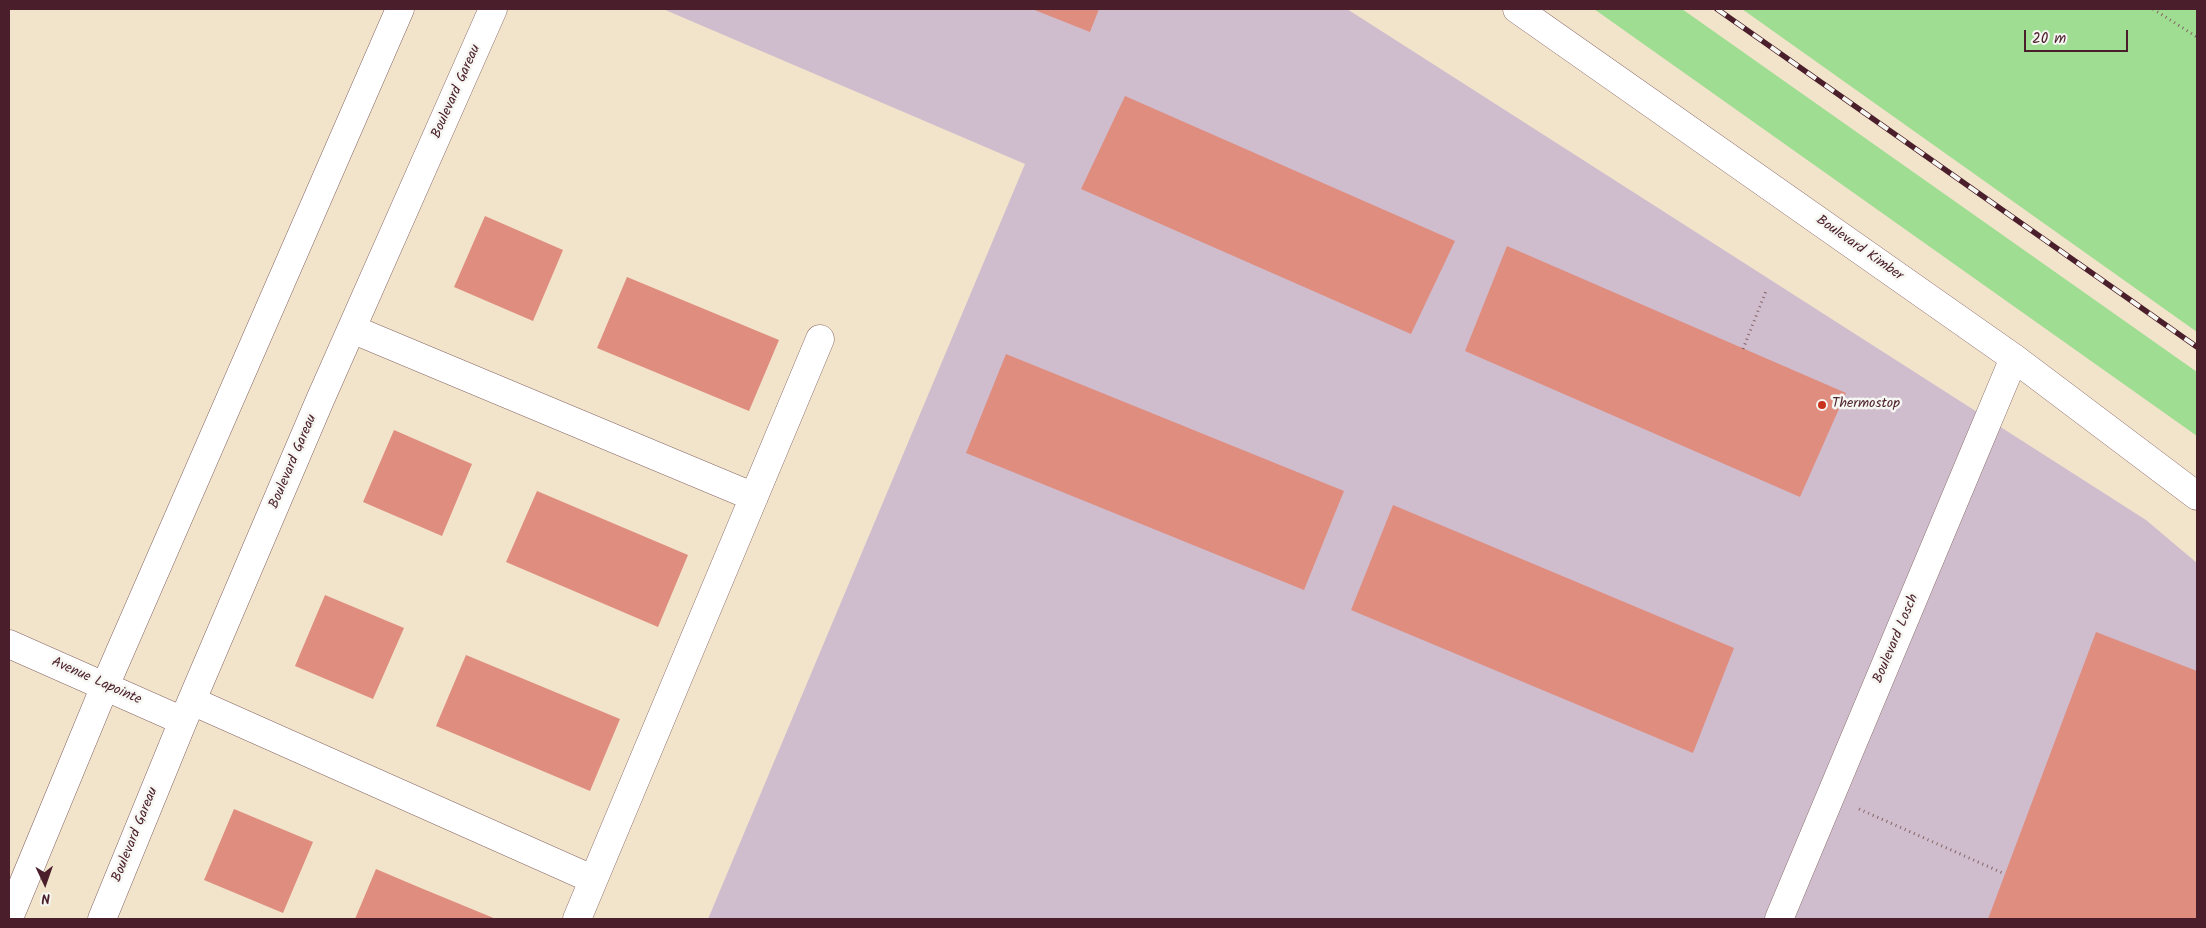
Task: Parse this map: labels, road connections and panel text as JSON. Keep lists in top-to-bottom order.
{
  "streets": {
    "street": [
      "Boulevard Gareau",
      "Boulevard Kimber",
      "Boulevard Losch",
      "Avenue Lapointe"
    ]
  },
  "crossings": [
    ["Boulevard Gareau", "Avenue Lapointe"],
    ["Boulevard Kimber", "Boulevard Losch"]
  ],
  "places": ["Thermostop"],
  "scale_bar": "20 m",
  "north": "bottom"
}
